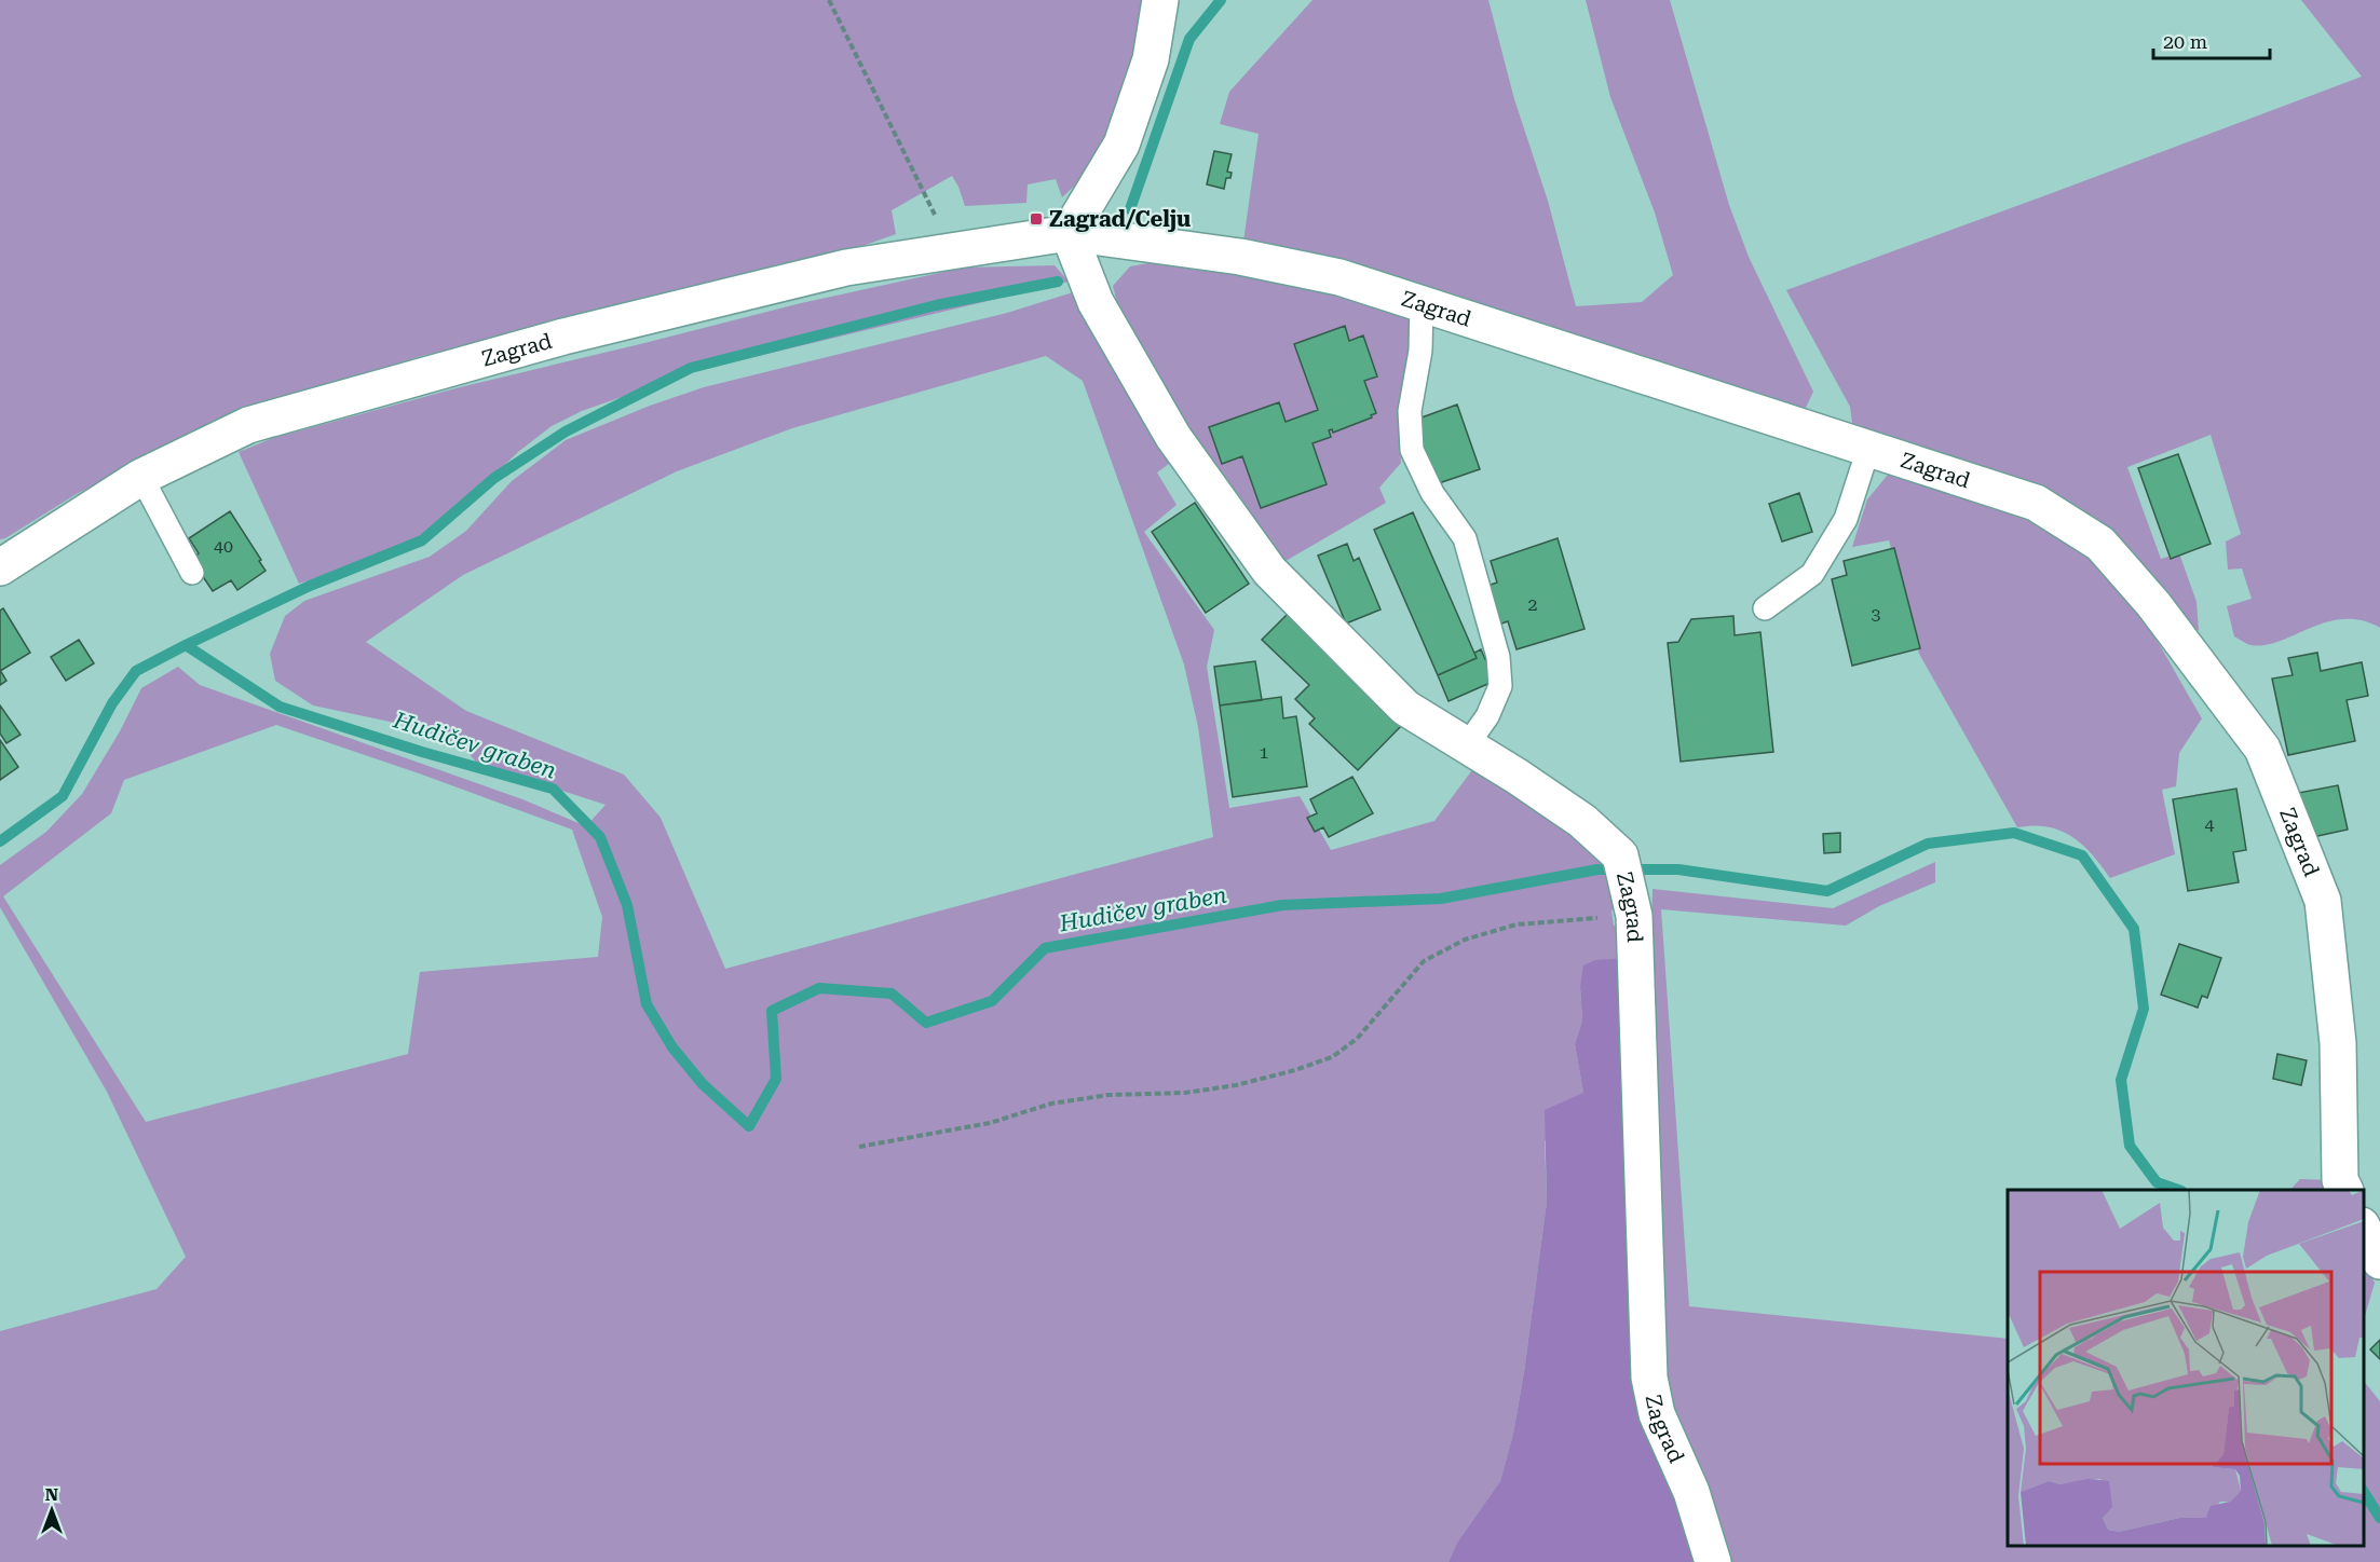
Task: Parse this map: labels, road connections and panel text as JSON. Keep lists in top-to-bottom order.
{
  "streets": {
    "street": ["Zagrad"]
  },
  "water": ["Hudičev graben"],
  "places": {
    "transit": ["Zagrad/Celju"]
  },
  "house_numbers": [
    "40",
    "2",
    "3",
    "1",
    "4"
  ],
  "scale_bar": "20 m",
  "north": "top"
}
